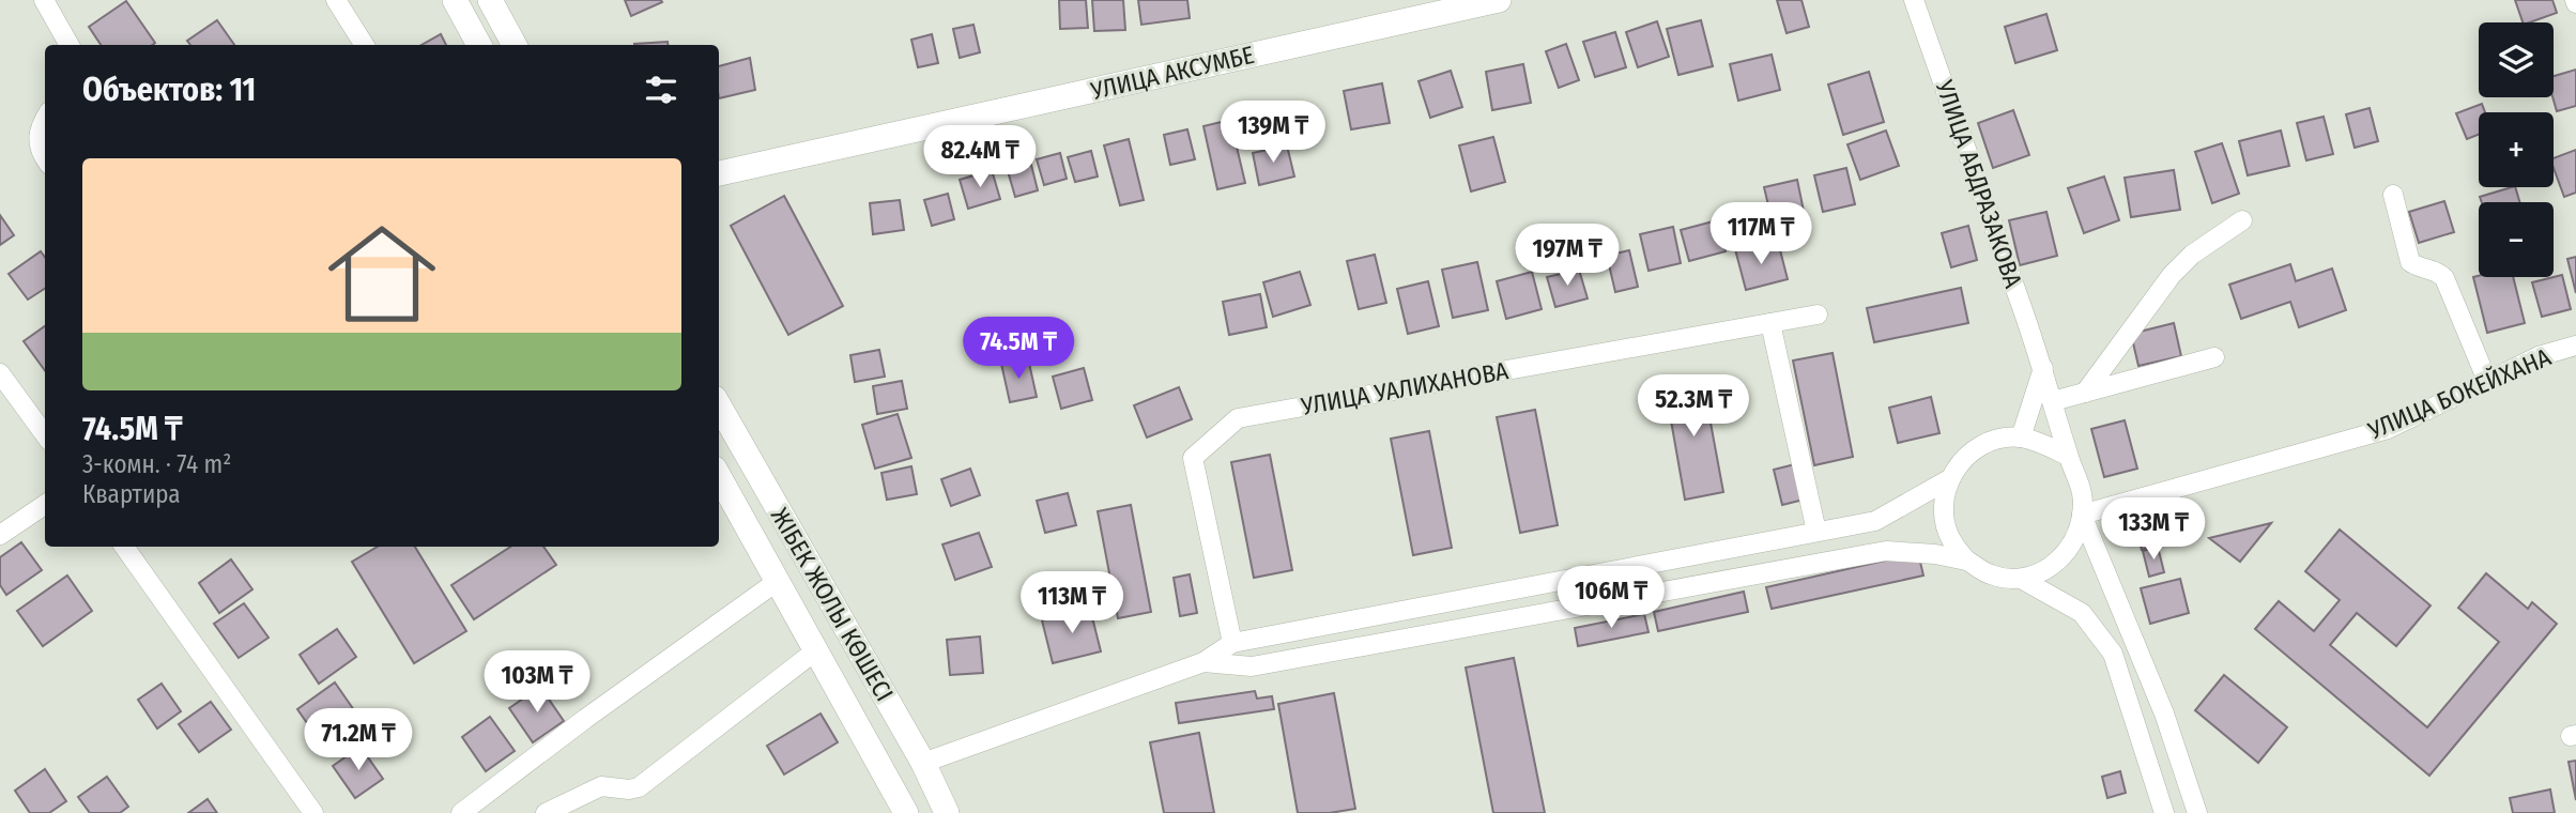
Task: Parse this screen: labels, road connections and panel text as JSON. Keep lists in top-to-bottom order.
{
  "streets": {
    "main road": ["УЛИЦА АКСУМБЕ", "ЖІБЕК ЖОЛЫ КӨШЕСІ"],
    "street": ["УЛИЦА АБДРАЗАКОВА", "УЛИЦА УАЛИХАНОВА", "УЛИЦА БОКЕЙХАНА"]
  },
  "crossings": [
    ["УЛИЦА АБДРАЗАКОВА", "УЛИЦА БОКЕЙХАНА"]
  ],
  "page": {
    "map_buttons": ["+", "−"],
    "heading": "Объектов: 11",
    "price": [
      "139M ₸",
      "82.4M ₸",
      "117M ₸",
      "197M ₸",
      "74.5M ₸",
      "52.3M ₸",
      "133M ₸",
      "106M ₸",
      "113M ₸",
      "103M ₸",
      "71.2M ₸"
    ],
    "list": [
      {
        "name": "74.5M ₸",
        "note": "3-комн. · 74 m² · Квартира"
      }
    ]
  }
}
